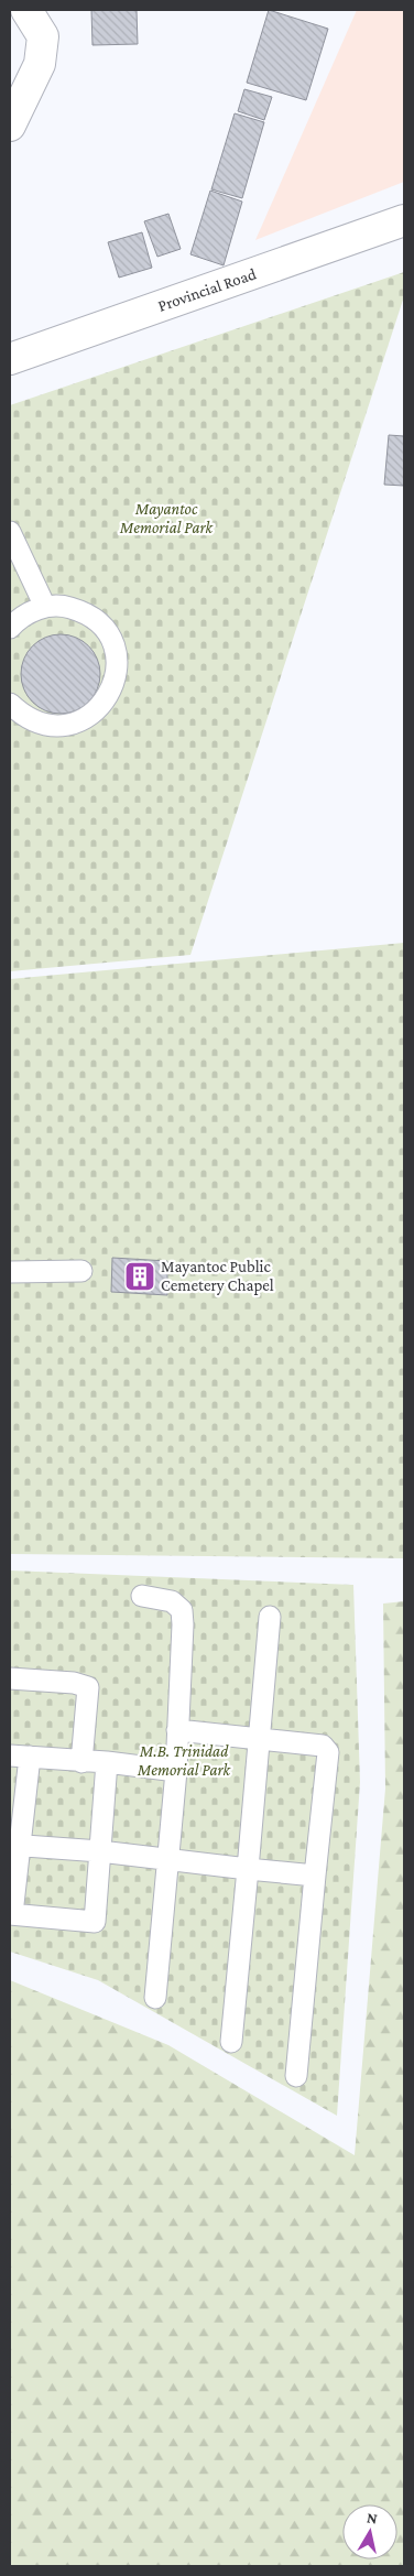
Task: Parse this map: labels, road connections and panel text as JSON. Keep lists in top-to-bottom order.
{
  "streets": {
    "main road": ["Provincial Road"]
  },
  "parks": ["Mayantoc Memorial Park", "M.B. Trinidad Memorial Park"],
  "places": {
    "building": ["Mayantoc Public Cemetery Chapel"]
  },
  "north": "top"
}
